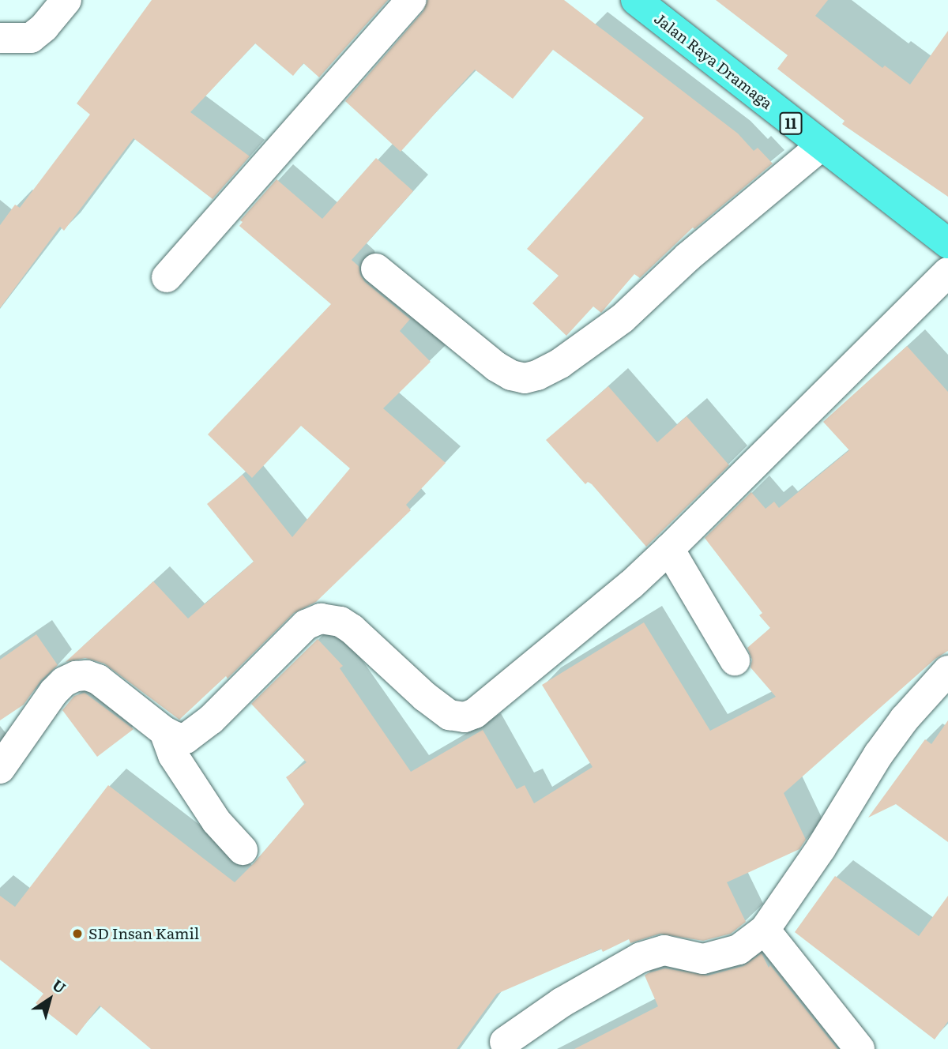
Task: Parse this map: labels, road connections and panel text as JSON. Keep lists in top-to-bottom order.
{
  "streets": {
    "highway": ["Jalan Raya Dramaga", "11"]
  },
  "places": ["SD Insan Kamil"],
  "north": "top right"
}
